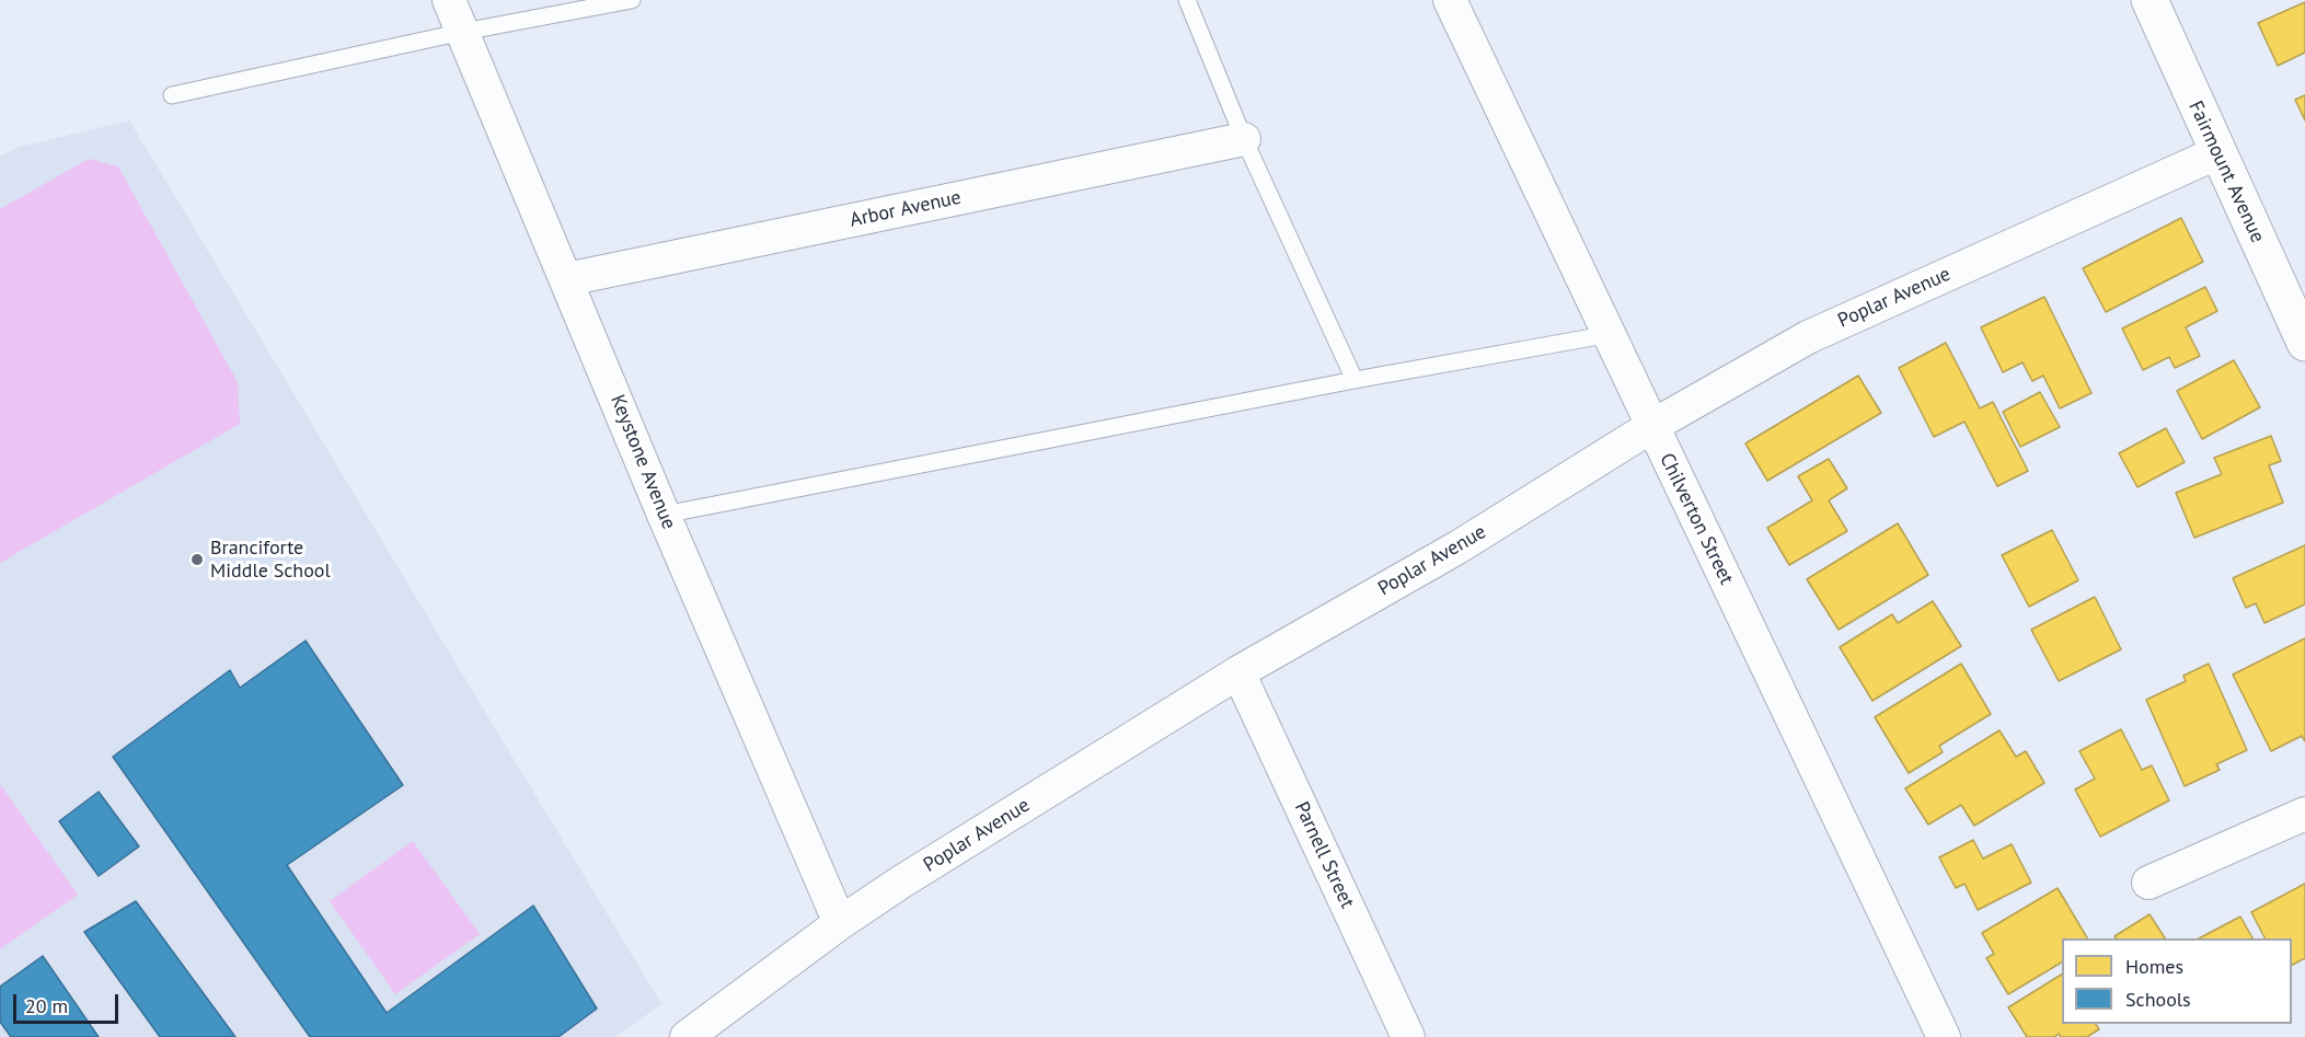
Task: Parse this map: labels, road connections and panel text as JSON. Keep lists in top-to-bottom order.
{
  "streets": {
    "street": [
      "Fairmount Avenue",
      "Arbor Avenue",
      "Poplar Avenue",
      "Keystone Avenue",
      "Chilverton Street",
      "Parnell Street"
    ]
  },
  "crossings": [
    ["Fairmount Avenue", "Poplar Avenue"],
    ["Arbor Avenue", "Keystone Avenue"],
    ["Poplar Avenue", "Keystone Avenue"],
    ["Poplar Avenue", "Chilverton Street"],
    ["Poplar Avenue", "Parnell Street"]
  ],
  "places": ["Branciforte Middle School"],
  "legend": ["Homes", "Schools"],
  "scale_bar": "20 m"
}
